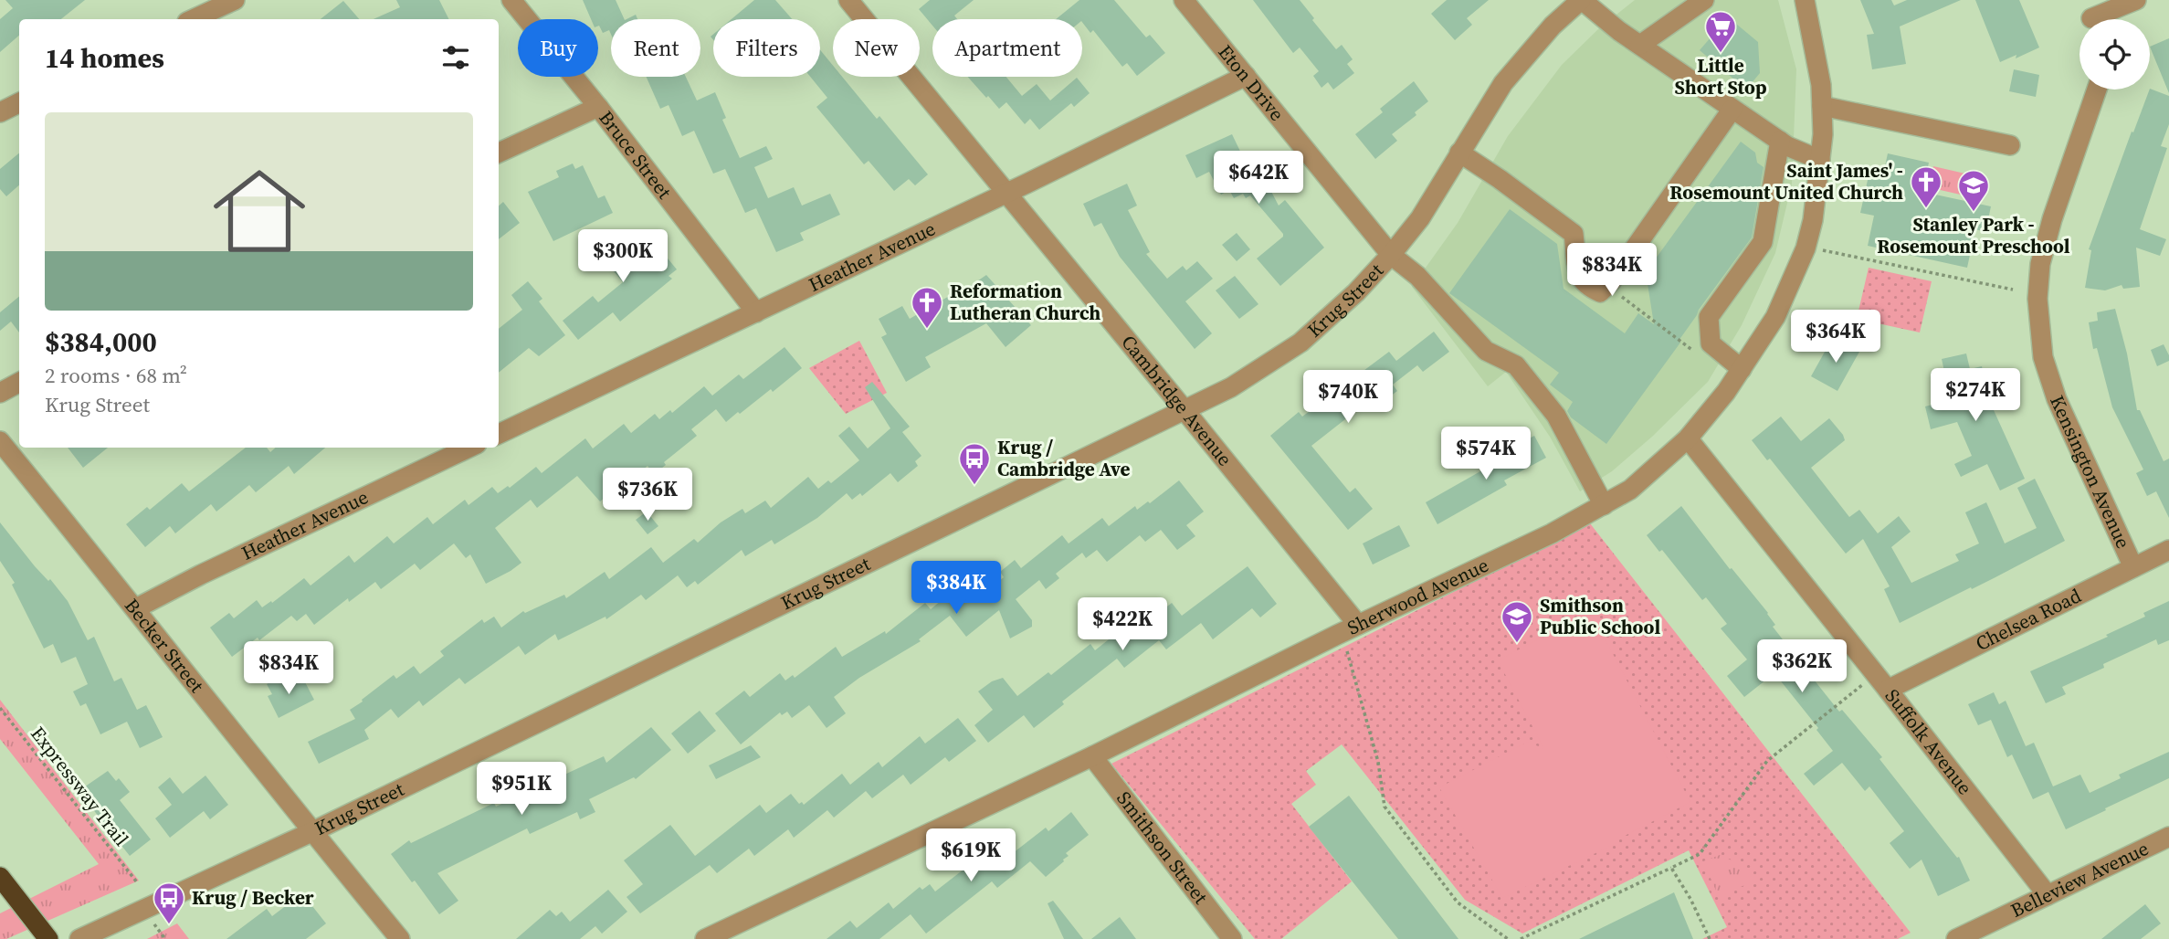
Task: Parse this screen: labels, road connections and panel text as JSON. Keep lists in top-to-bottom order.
{
  "streets": {
    "street": [
      "Eton Drive",
      "Bruce Street",
      "Heather Avenue",
      "Krug Street",
      "Cambridge Avenue",
      "Kensington Avenue",
      "Sherwood Avenue",
      "Chelsea Road",
      "Becker Street",
      "Suffolk Avenue",
      "Smithson Street",
      "Belleview Avenue"
    ],
    "path": ["Expressway Trail"]
  },
  "crossings": [
    ["Eton Drive", "Heather Avenue"],
    ["Eton Drive", "Krug Street"],
    ["Eton Drive", "Sherwood Avenue"],
    ["Bruce Street", "Heather Avenue"],
    ["Heather Avenue", "Cambridge Avenue"],
    ["Heather Avenue", "Becker Street"],
    ["Krug Street", "Cambridge Avenue"],
    ["Krug Street", "Becker Street"],
    ["Cambridge Avenue", "Sherwood Avenue"],
    ["Kensington Avenue", "Chelsea Road"],
    ["Sherwood Avenue", "Suffolk Avenue"],
    ["Sherwood Avenue", "Smithson Street"],
    ["Chelsea Road", "Suffolk Avenue"],
    ["Suffolk Avenue", "Belleview Avenue"]
  ],
  "places": {
    "supermarket": ["Little Short Stop"],
    "church": ["Saint James' - Rosemount United Church", "Reformation Lutheran Church"],
    "school or university": ["Stanley Park - Rosemount Preschool", "Smithson Public School"],
    "bus stop": ["Krug / Cambridge Ave", "Krug / Becker"]
  },
  "page": {
    "chip": [
      "Buy",
      "Rent",
      "Filters",
      "New",
      "Apartment"
    ],
    "heading": "14 homes",
    "list": [
      {
        "name": "$384,000",
        "note": "2 rooms · 68 m² · Krug Street"
      }
    ],
    "price": [
      "$642K",
      "$300K",
      "$834K",
      "$364K",
      "$274K",
      "$740K",
      "$574K",
      "$736K",
      "$384K",
      "$422K",
      "$362K",
      "$834K",
      "$951K",
      "$619K"
    ]
  }
}
